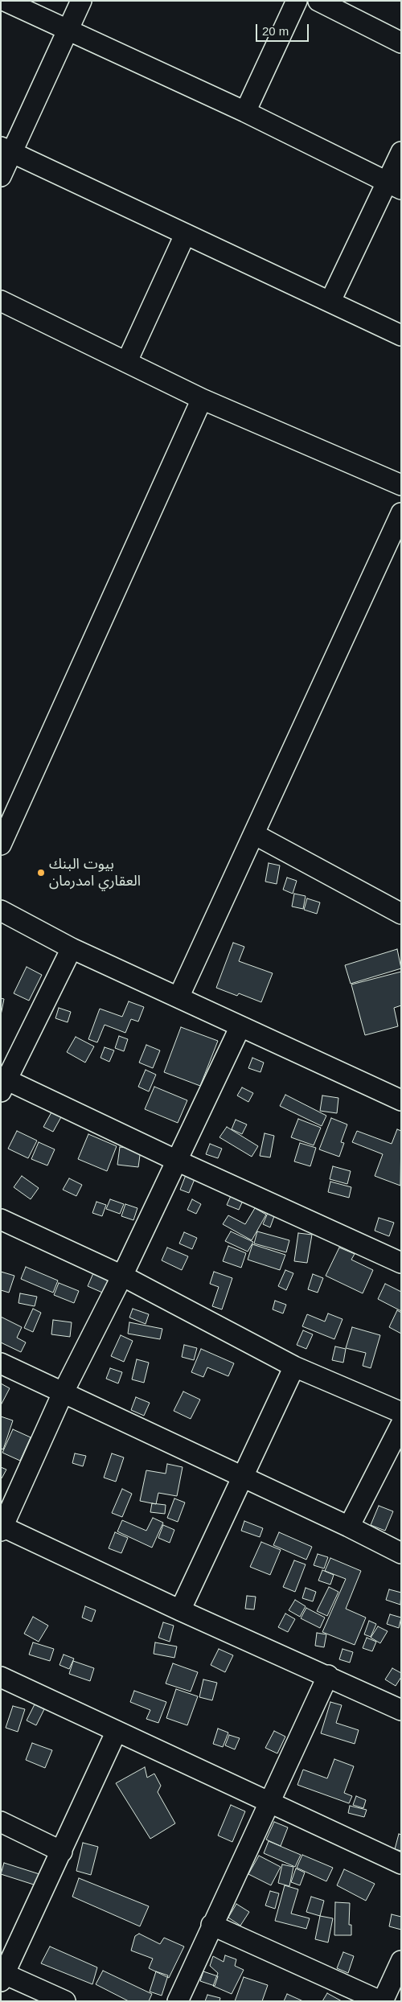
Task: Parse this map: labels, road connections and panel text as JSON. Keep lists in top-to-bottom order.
{
  "places": ["بيوت البنك العقاري امدرمان"],
  "scale_bar": "20 m"
}
